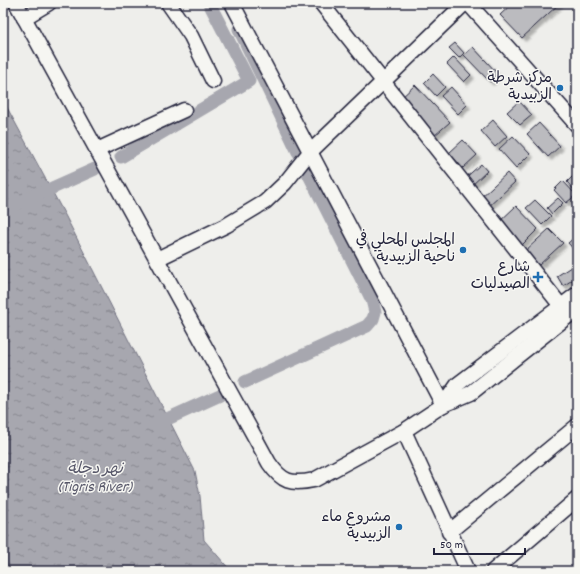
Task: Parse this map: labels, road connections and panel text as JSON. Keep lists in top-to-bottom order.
{
  "water": ["نهر دجلة (Tigris River)"],
  "places": {
    "other": ["مركز شرطة الزبيدية", "المجلس المحلي في ناحية الزبيدية", "مشروع ماء الزبيدية"],
    "health": ["شارع الصيدليات"]
  },
  "scale_bar": "50 m"
}
